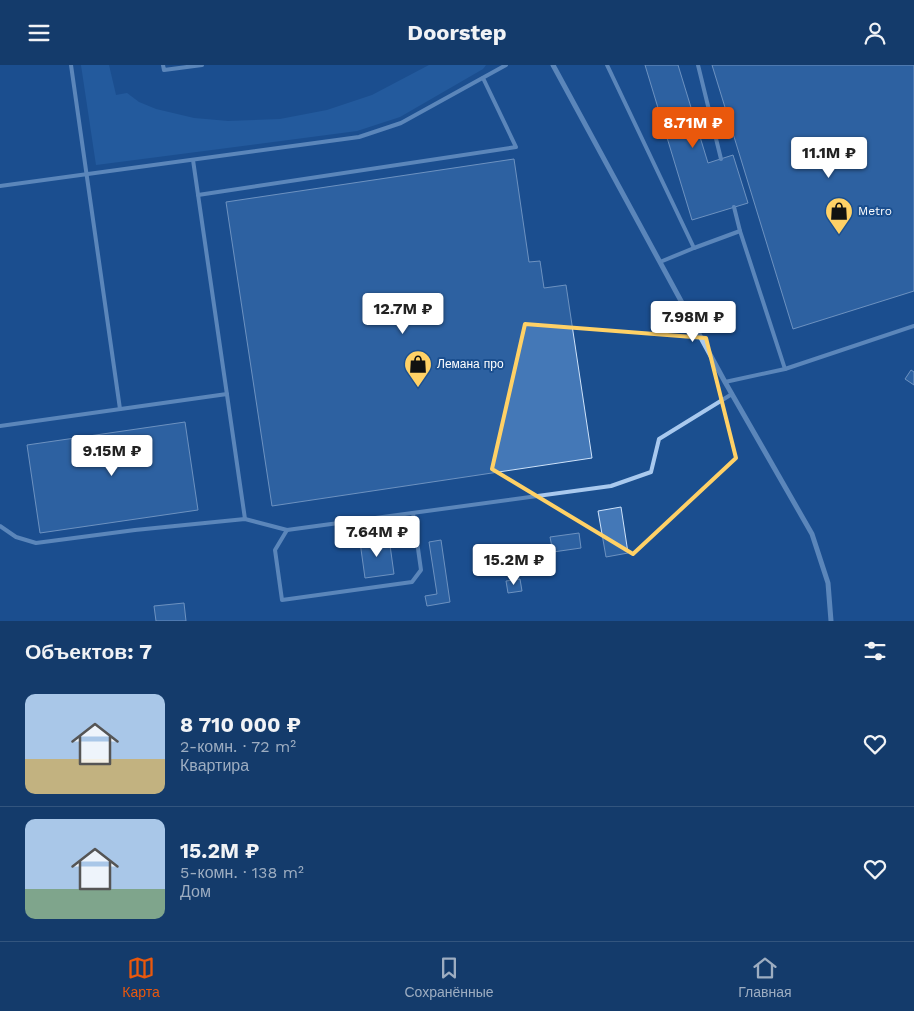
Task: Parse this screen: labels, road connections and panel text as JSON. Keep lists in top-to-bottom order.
{
  "places": {
    "shop": ["Metro", "Лемана про"]
  },
  "page": {
    "header": "Doorstep",
    "price": [
      "8.71M ₽",
      "11.1M ₽",
      "12.7M ₽",
      "7.98M ₽",
      "9.15M ₽",
      "7.64M ₽",
      "15.2M ₽"
    ],
    "heading": "Объектов: 7",
    "list": [
      {
        "name": "8 710 000 ₽",
        "note": "2-комн. · 72 m² · Квартира"
      },
      {
        "name": "15.2M ₽",
        "note": "5-комн. · 138 m² · Дом"
      }
    ],
    "tabs": ["Карта", "Сохранённые", "Главная"]
  }
}
